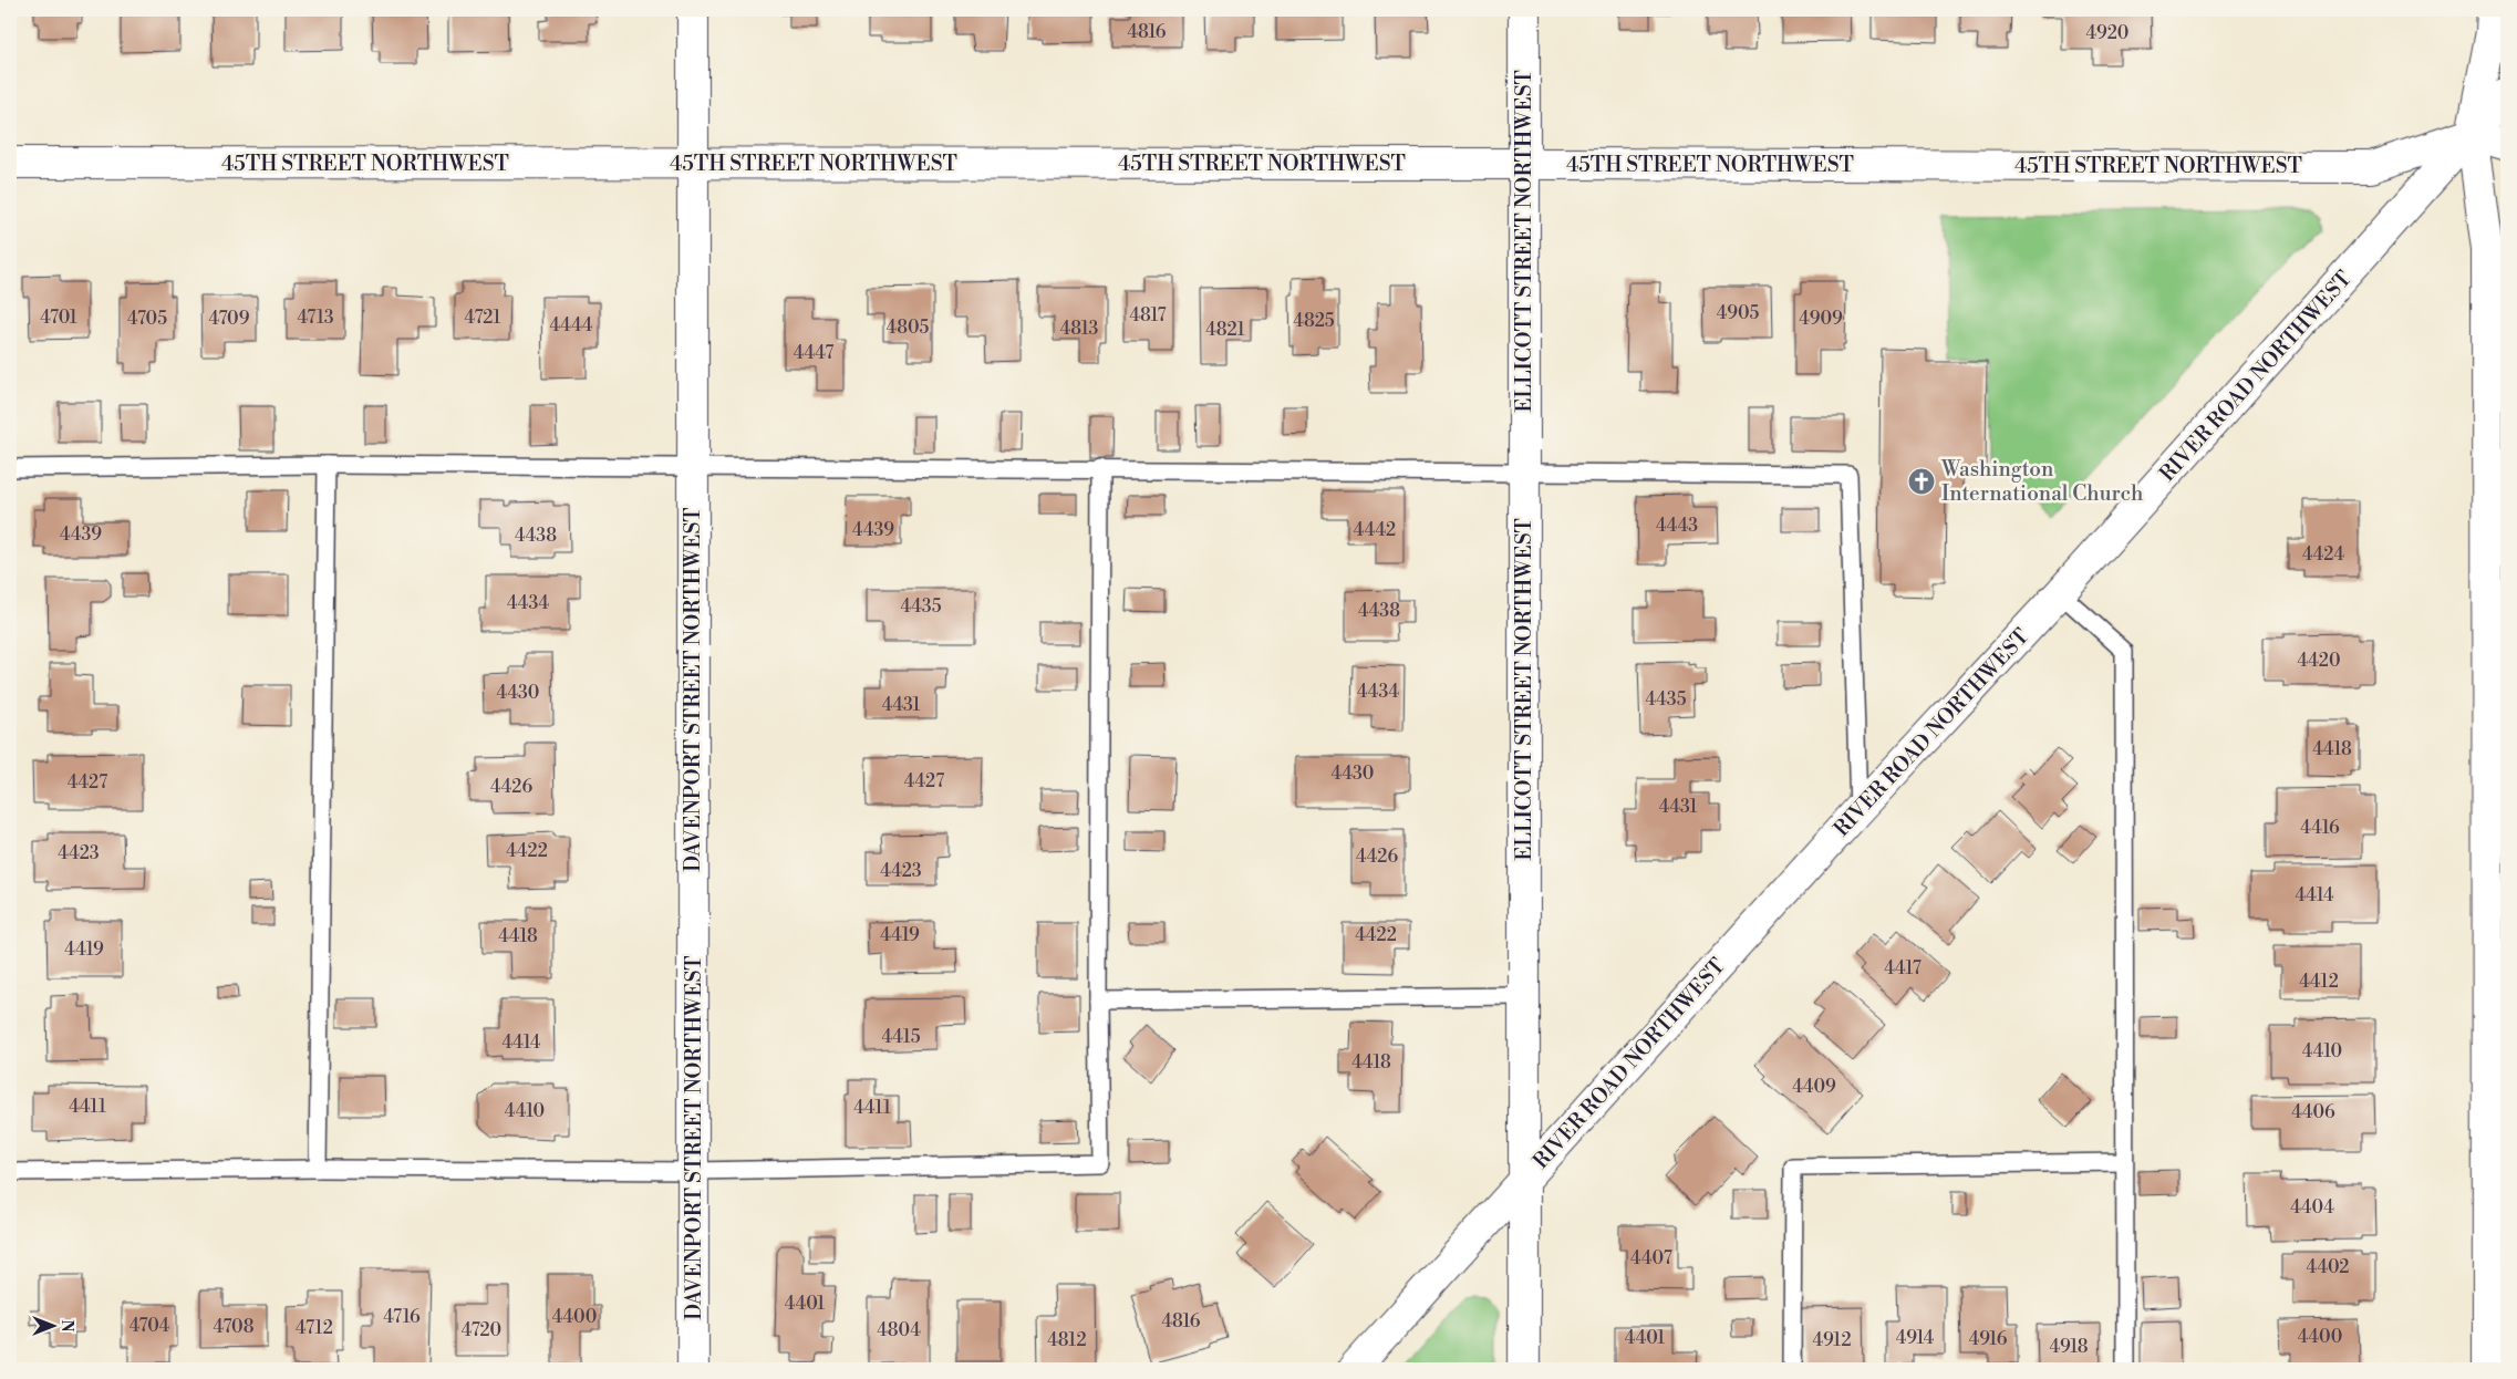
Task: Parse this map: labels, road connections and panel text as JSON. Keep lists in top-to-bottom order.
{
  "streets": {
    "street": [
      "45TH STREET NORTHWEST",
      "ELLICOTT STREET NORTHWEST",
      "RIVER ROAD NORTHWEST",
      "DAVENPORT STREET NORTHWEST"
    ]
  },
  "crossings": [
    ["45TH STREET NORTHWEST", "ELLICOTT STREET NORTHWEST"],
    ["45TH STREET NORTHWEST", "RIVER ROAD NORTHWEST"],
    ["45TH STREET NORTHWEST", "DAVENPORT STREET NORTHWEST"],
    ["ELLICOTT STREET NORTHWEST", "RIVER ROAD NORTHWEST"]
  ],
  "places": {
    "church": ["Washington International Church"]
  },
  "house_numbers": [
    "4816",
    "4920",
    "4905",
    "4817",
    "4701",
    "4713",
    "4721",
    "4705",
    "4709",
    "4909",
    "4825",
    "4444",
    "4805",
    "4813",
    "4821",
    "4447",
    "4443",
    "4439",
    "4442",
    "4439",
    "4438",
    "4424",
    "4434",
    "4435",
    "4438",
    "4420",
    "4434",
    "4430",
    "4435",
    "4431",
    "4418",
    "4430",
    "4427",
    "4427",
    "4426",
    "4431",
    "4416",
    "4422",
    "4423",
    "4426",
    "4423",
    "4414",
    "4419",
    "4422",
    "4418",
    "4419",
    "4417",
    "4412",
    "4415",
    "4414",
    "4410",
    "4418",
    "4409",
    "4411",
    "4411",
    "4410",
    "4406",
    "4404",
    "4407",
    "4402",
    "4401",
    "4716",
    "4400",
    "4816",
    "4704",
    "4708",
    "4712",
    "4720",
    "4804",
    "4400",
    "4401",
    "4914",
    "4916",
    "4812",
    "4912",
    "4918"
  ],
  "north": "right"
}
